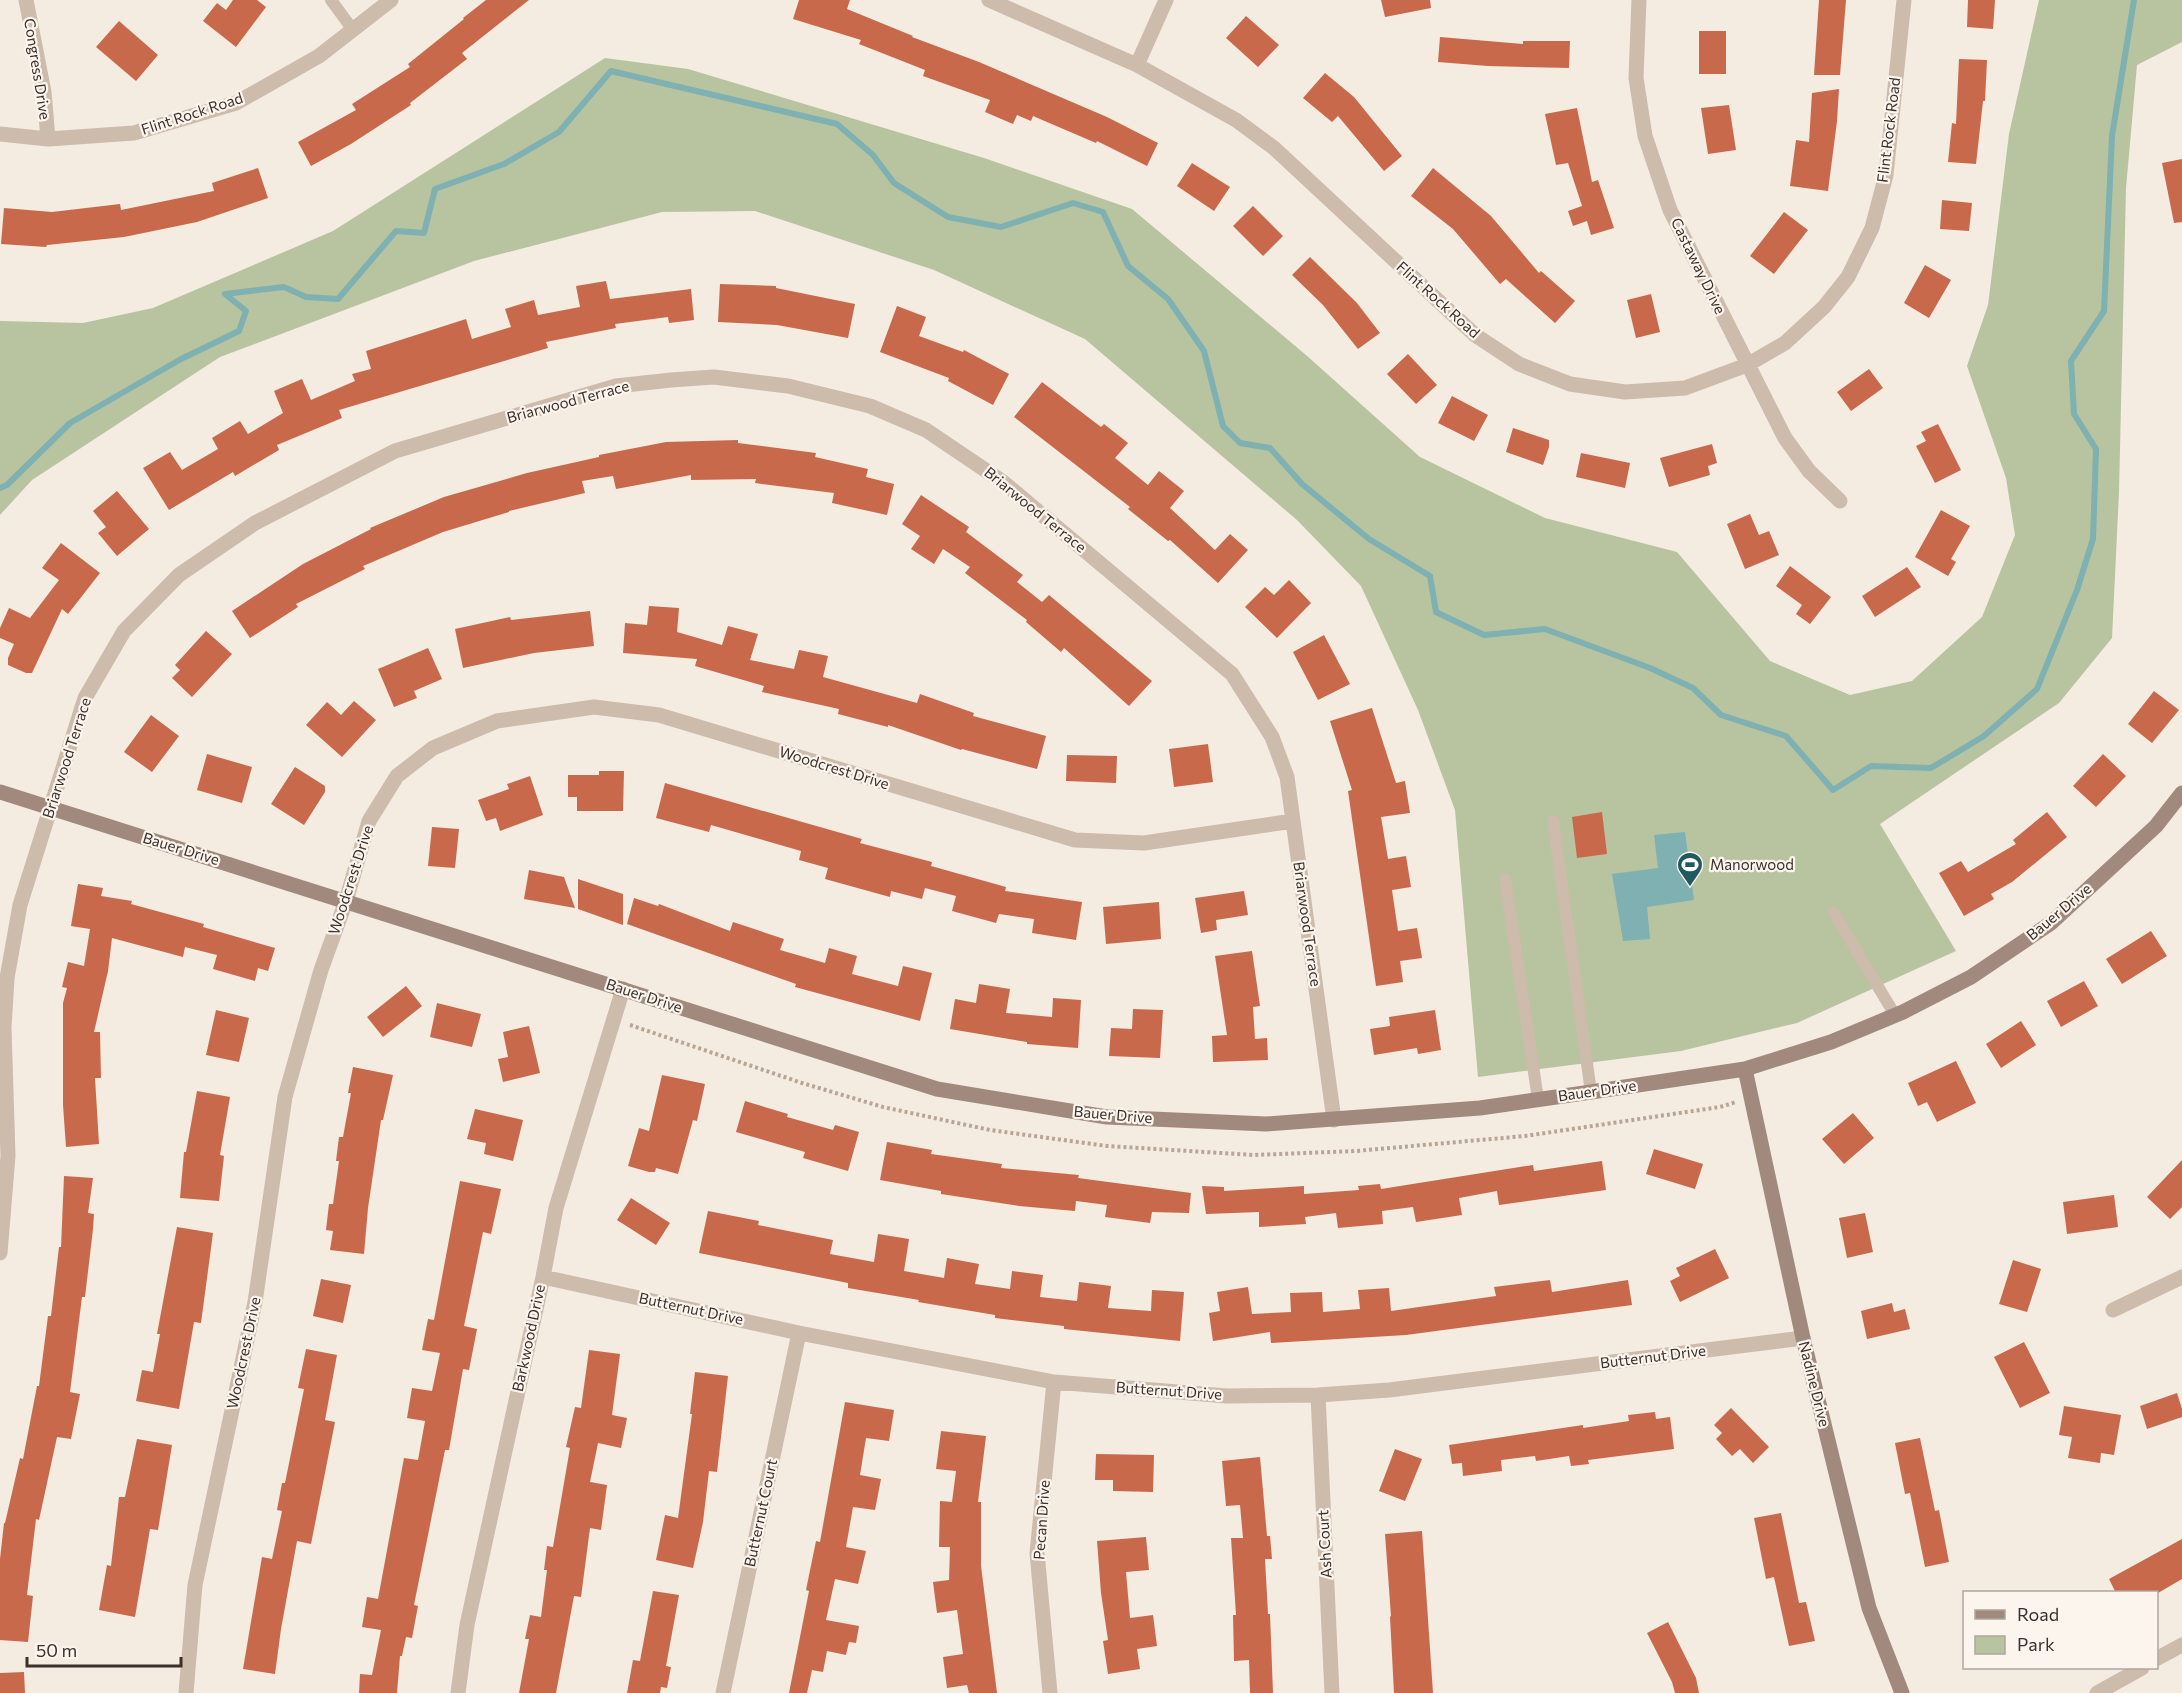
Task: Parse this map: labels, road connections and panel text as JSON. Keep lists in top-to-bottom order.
{
  "streets": {
    "street": [
      "Congress Drive",
      "Flint Rock Road",
      "Castaway Drive",
      "Briarwood Terrace",
      "Woodcrest Drive",
      "Bauer Drive",
      "Butternut Drive",
      "Barkwood Drive",
      "Nadine Drive",
      "Butternut Court",
      "Pecan Drive",
      "Ash Court"
    ]
  },
  "crossings": [
    ["Congress Drive", "Flint Rock Road"],
    ["Flint Rock Road", "Castaway Drive"],
    ["Briarwood Terrace", "Woodcrest Drive"],
    ["Briarwood Terrace", "Bauer Drive"],
    ["Woodcrest Drive", "Bauer Drive"],
    ["Bauer Drive", "Barkwood Drive"],
    ["Bauer Drive", "Nadine Drive"],
    ["Butternut Drive", "Barkwood Drive"],
    ["Butternut Drive", "Nadine Drive"],
    ["Butternut Drive", "Butternut Court"],
    ["Butternut Drive", "Pecan Drive"],
    ["Butternut Drive", "Ash Court"]
  ],
  "places": {
    "sports": ["Manorwood"]
  },
  "legend": ["Road", "Park"],
  "scale_bar": "50 m"
}
